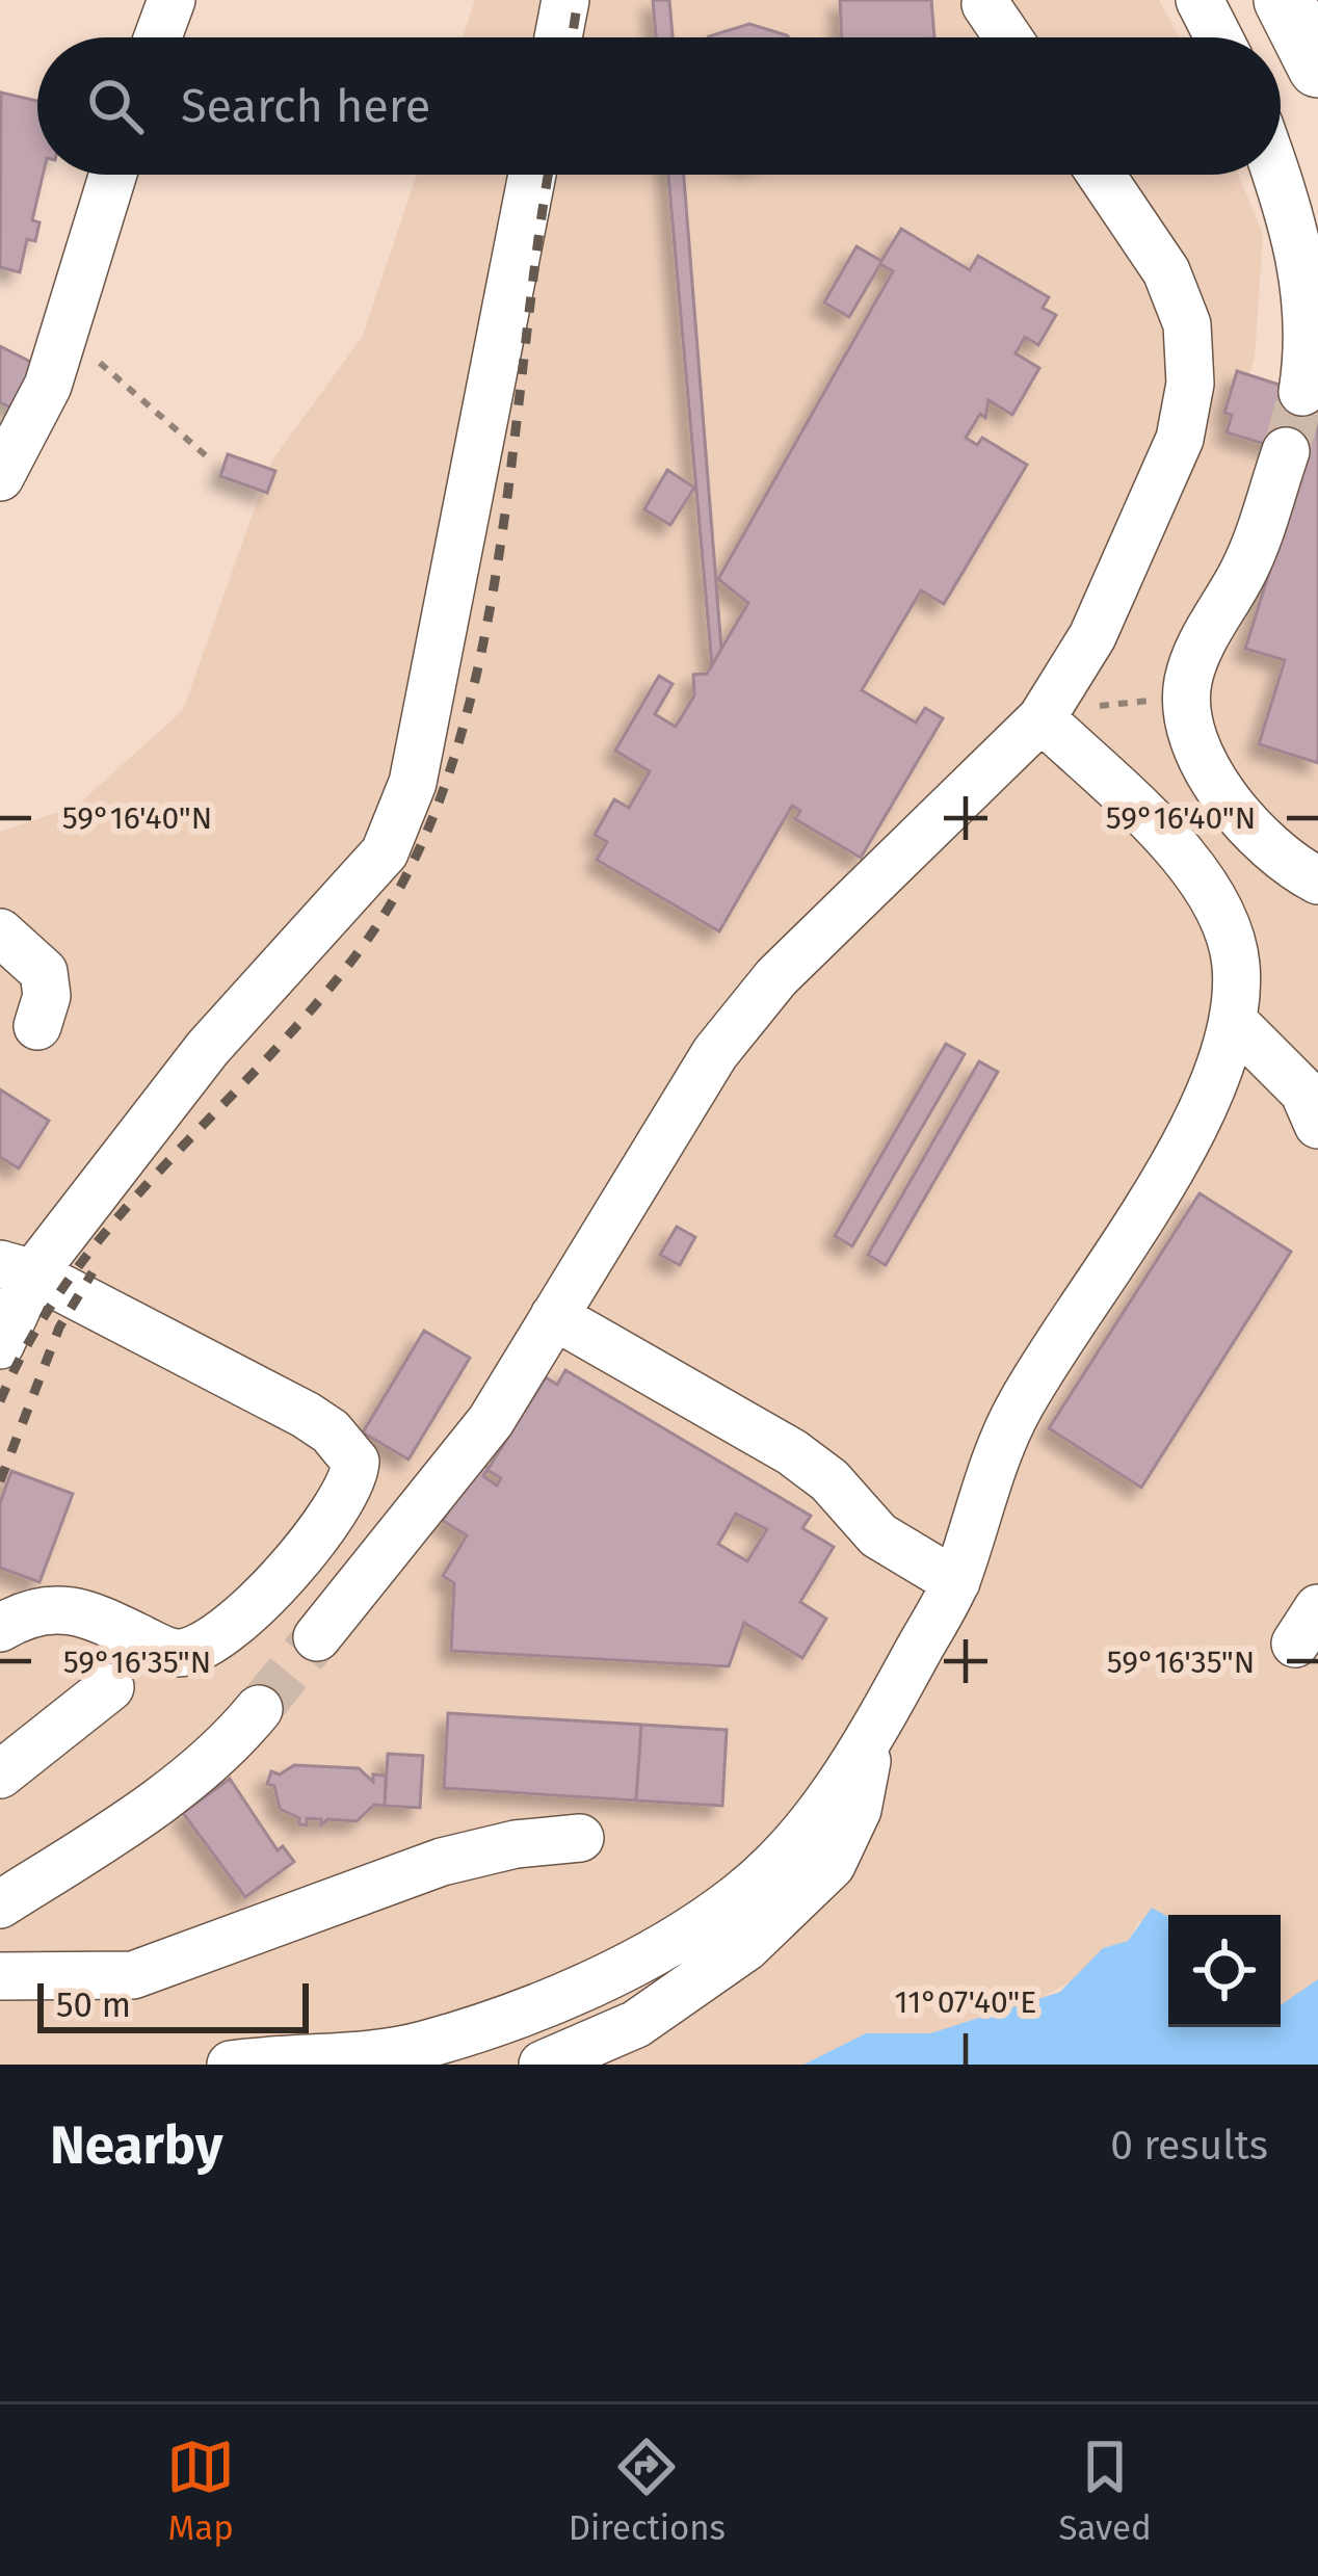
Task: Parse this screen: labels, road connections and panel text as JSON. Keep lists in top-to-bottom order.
{
  "scale_bar": "50 m",
  "page": {
    "search": "Search here",
    "scale": "50 m",
    "heading": ["Nearby", "0 results"],
    "nav": ["Map", "Directions", "Saved"]
  },
  "coordinates": ["59°16'40\"N", "59°16'35\"N", "11°07'40\"E"]
}
